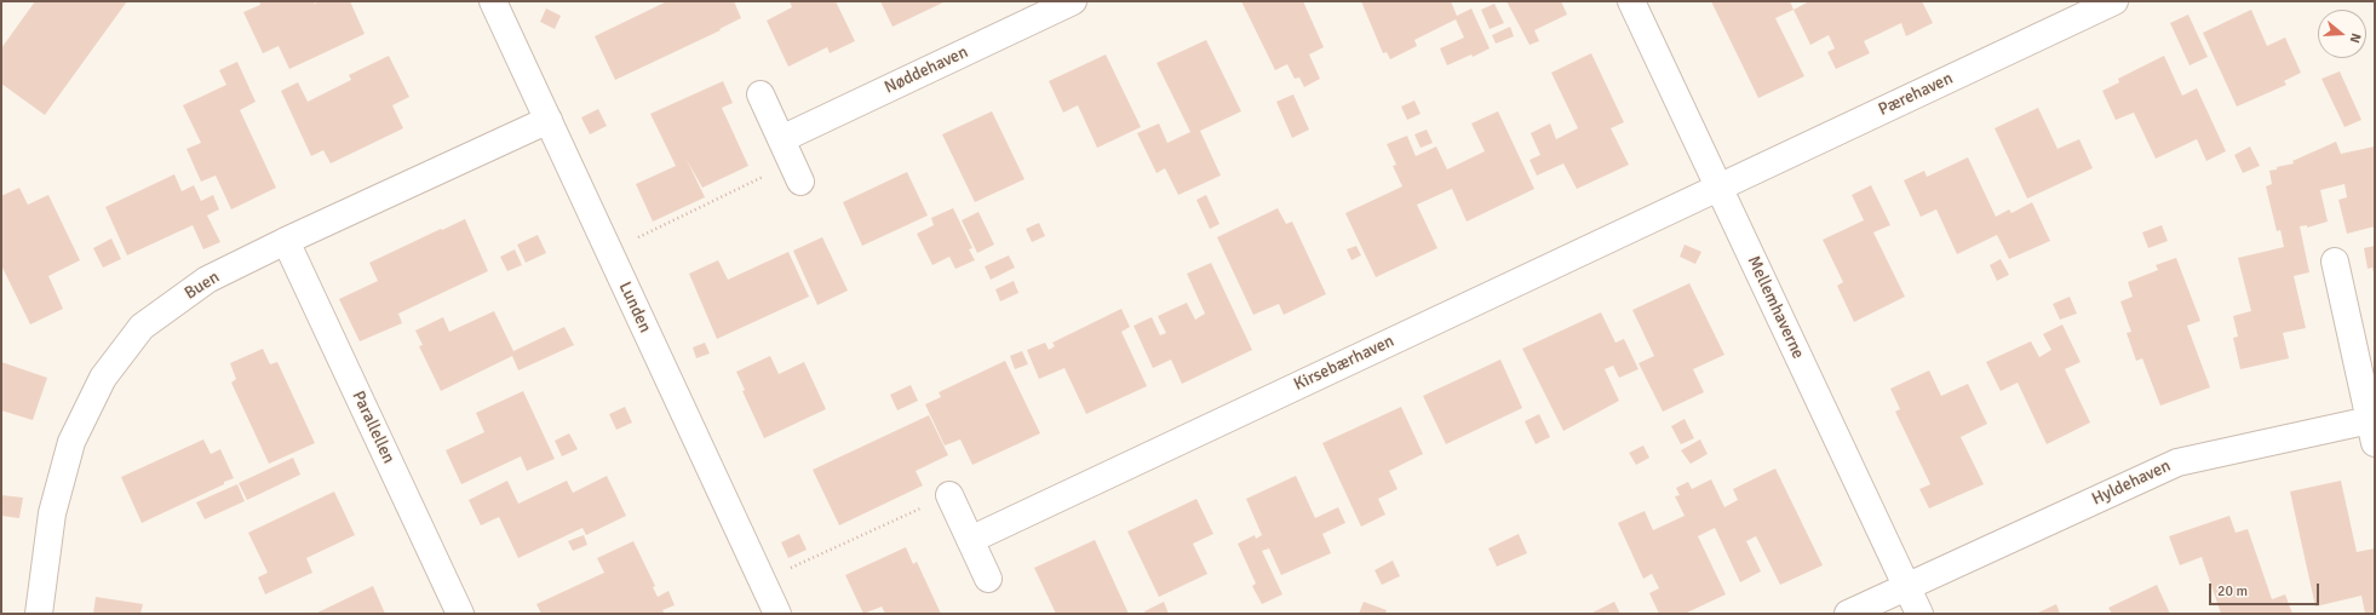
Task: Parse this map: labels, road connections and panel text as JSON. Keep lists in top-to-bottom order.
{
  "streets": {
    "street": [
      "Nøddehaven",
      "Pærehaven",
      "Buen",
      "Lunden",
      "Mellemhaverne",
      "Kirsebærhaven",
      "Parallellen",
      "Hyldehaven"
    ]
  },
  "crossings": [
    ["Pærehaven", "Mellemhaverne"],
    ["Pærehaven", "Kirsebærhaven"],
    ["Buen", "Lunden"],
    ["Buen", "Parallellen"],
    ["Mellemhaverne", "Kirsebærhaven"],
    ["Mellemhaverne", "Hyldehaven"]
  ],
  "scale_bar": "20 m",
  "north": "right"
}
